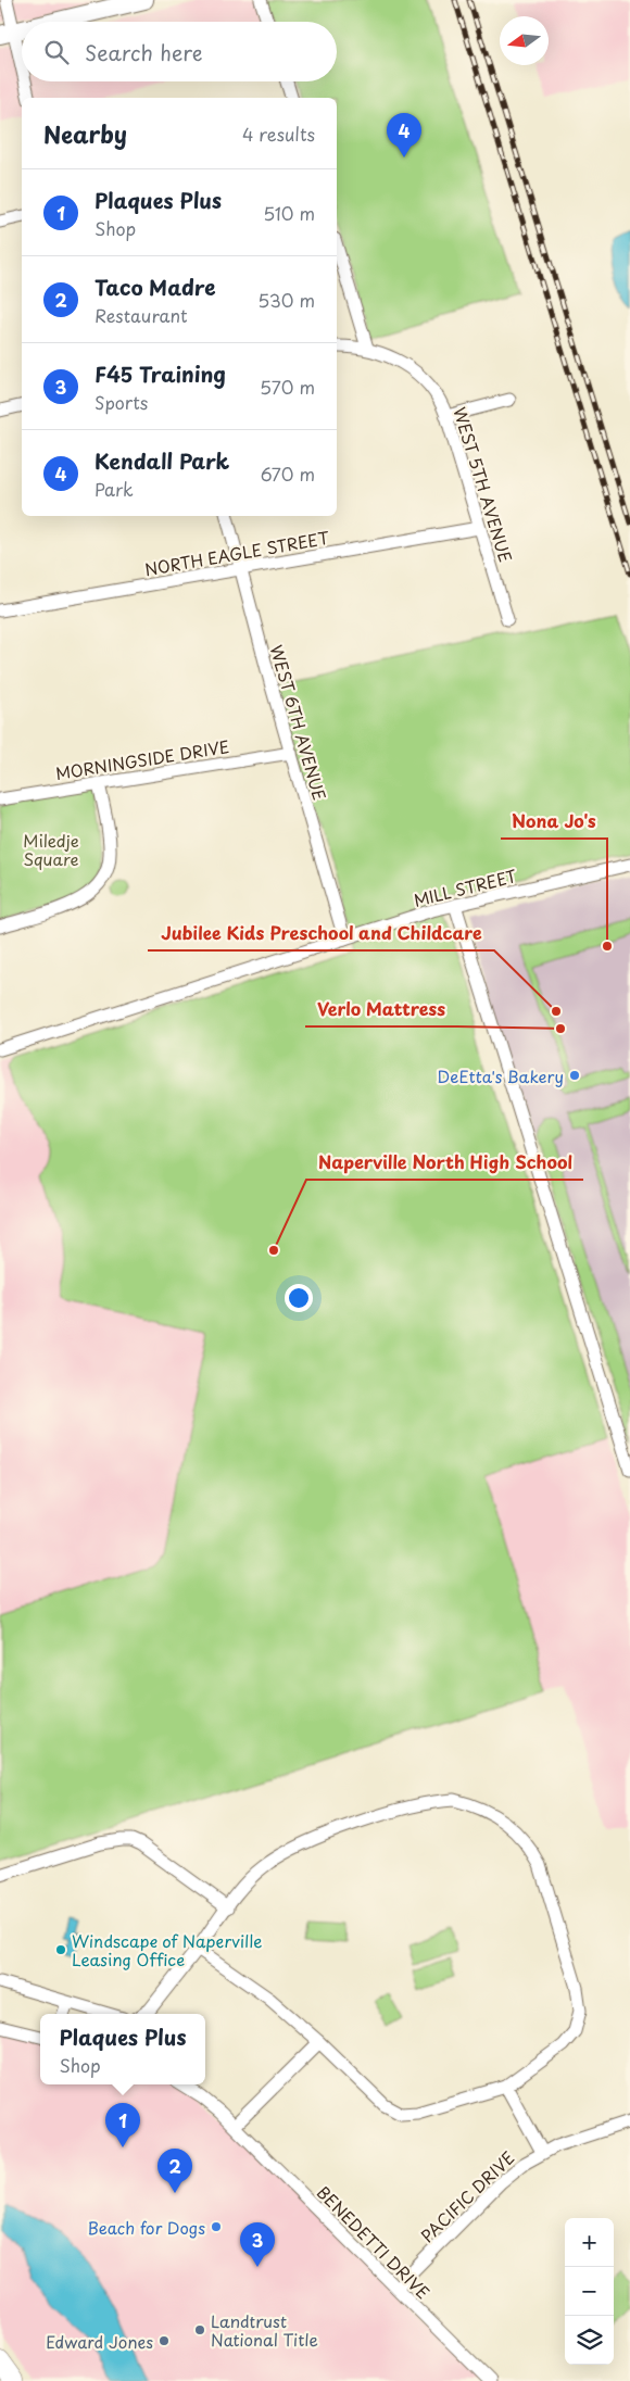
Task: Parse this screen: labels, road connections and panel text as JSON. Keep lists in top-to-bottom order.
{
  "streets": {
    "street": [
      "WEST 5TH AVENUE",
      "NORTH EAGLE STREET",
      "WEST 6TH AVENUE",
      "MORNINGSIDE DRIVE",
      "MILL STREET",
      "PACIFIC DRIVE",
      "BENEDETTI DRIVE"
    ]
  },
  "crossings": [
    ["WEST 5TH AVENUE", "NORTH EAGLE STREET"],
    ["NORTH EAGLE STREET", "WEST 6TH AVENUE"],
    ["WEST 6TH AVENUE", "MORNINGSIDE DRIVE"],
    ["WEST 6TH AVENUE", "MILL STREET"],
    ["PACIFIC DRIVE", "BENEDETTI DRIVE"]
  ],
  "parks": ["Miledje Square"],
  "places": [
    "Nona Jo's",
    "Jubilee Kids Preschool and Childcare",
    "Verlo Mattress",
    "DeEtta's Bakery",
    "Naperville North High School",
    "Windscape of Naperville Leasing Office",
    "Beach for Dogs",
    "Landtrust National Title",
    "Edward Jones"
  ],
  "north": "left",
  "page": {
    "search": "Search here",
    "heading": ["Nearby", "4 results"],
    "pins": [
      "4",
      "1",
      "2",
      "3"
    ],
    "list": [
      {
        "mark": "1",
        "name": "Plaques Plus",
        "note": "Shop",
        "value": "510 m"
      },
      {
        "mark": "2",
        "name": "Taco Madre",
        "note": "Restaurant",
        "value": "530 m"
      },
      {
        "mark": "3",
        "name": "F45 Training",
        "note": "Sports",
        "value": "570 m"
      },
      {
        "mark": "4",
        "name": "Kendall Park",
        "note": "Park",
        "value": "670 m"
      }
    ],
    "popup": ["Plaques Plus", "Shop"],
    "map_buttons": ["+", "−"]
  }
}
